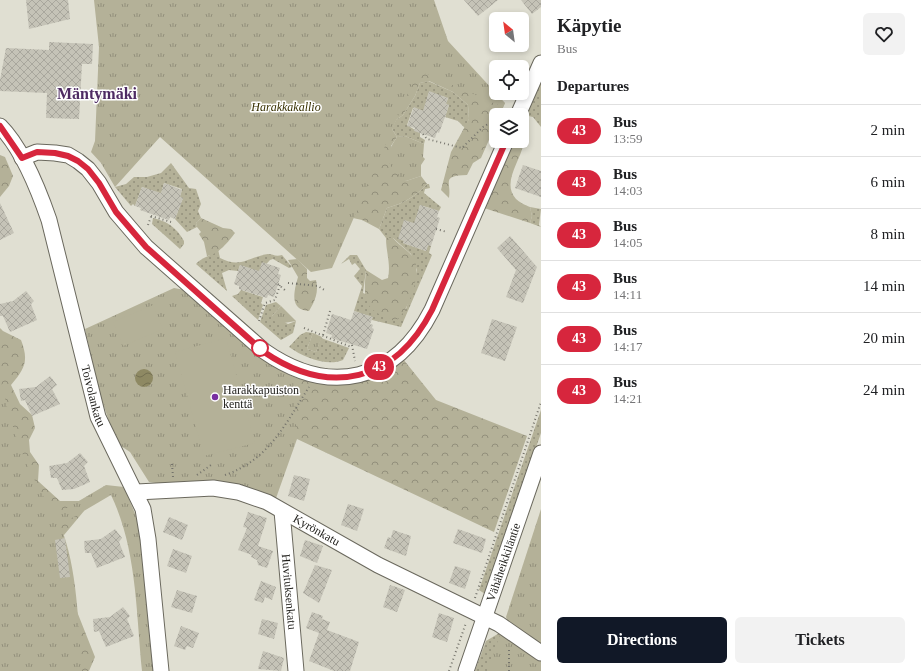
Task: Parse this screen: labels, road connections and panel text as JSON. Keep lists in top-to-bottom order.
{
  "streets": {
    "street": [
      "Toivolankatu",
      "Kyrönkatu",
      "Vähäheikkiläntie",
      "Huvituksenkatu"
    ]
  },
  "crossings": [
    ["Toivolankatu", "Kyrönkatu"],
    ["Kyrönkatu", "Vähäheikkiläntie"],
    ["Kyrönkatu", "Huvituksenkatu"]
  ],
  "districts": ["Mäntymäki"],
  "parks": ["Harakkakallio"],
  "places": ["Harakkapuiston kenttä"],
  "lines": ["bus line 43"],
  "north": "top left",
  "page": {
    "on_map": "43",
    "heading": [
      ["Käpytie", "Bus"],
      "Departures"
    ],
    "list": [
      {
        "mark": "43",
        "name": "Bus",
        "note": "13:59",
        "value": "2 min"
      },
      {
        "mark": "43",
        "name": "Bus",
        "note": "14:03",
        "value": "6 min"
      },
      {
        "mark": "43",
        "name": "Bus",
        "note": "14:05",
        "value": "8 min"
      },
      {
        "mark": "43",
        "name": "Bus",
        "note": "14:11",
        "value": "14 min"
      },
      {
        "mark": "43",
        "name": "Bus",
        "note": "14:17",
        "value": "20 min"
      },
      {
        "mark": "43",
        "name": "Bus",
        "note": "14:21",
        "value": "24 min"
      }
    ],
    "buttons": ["Directions", "Tickets"]
  }
}
